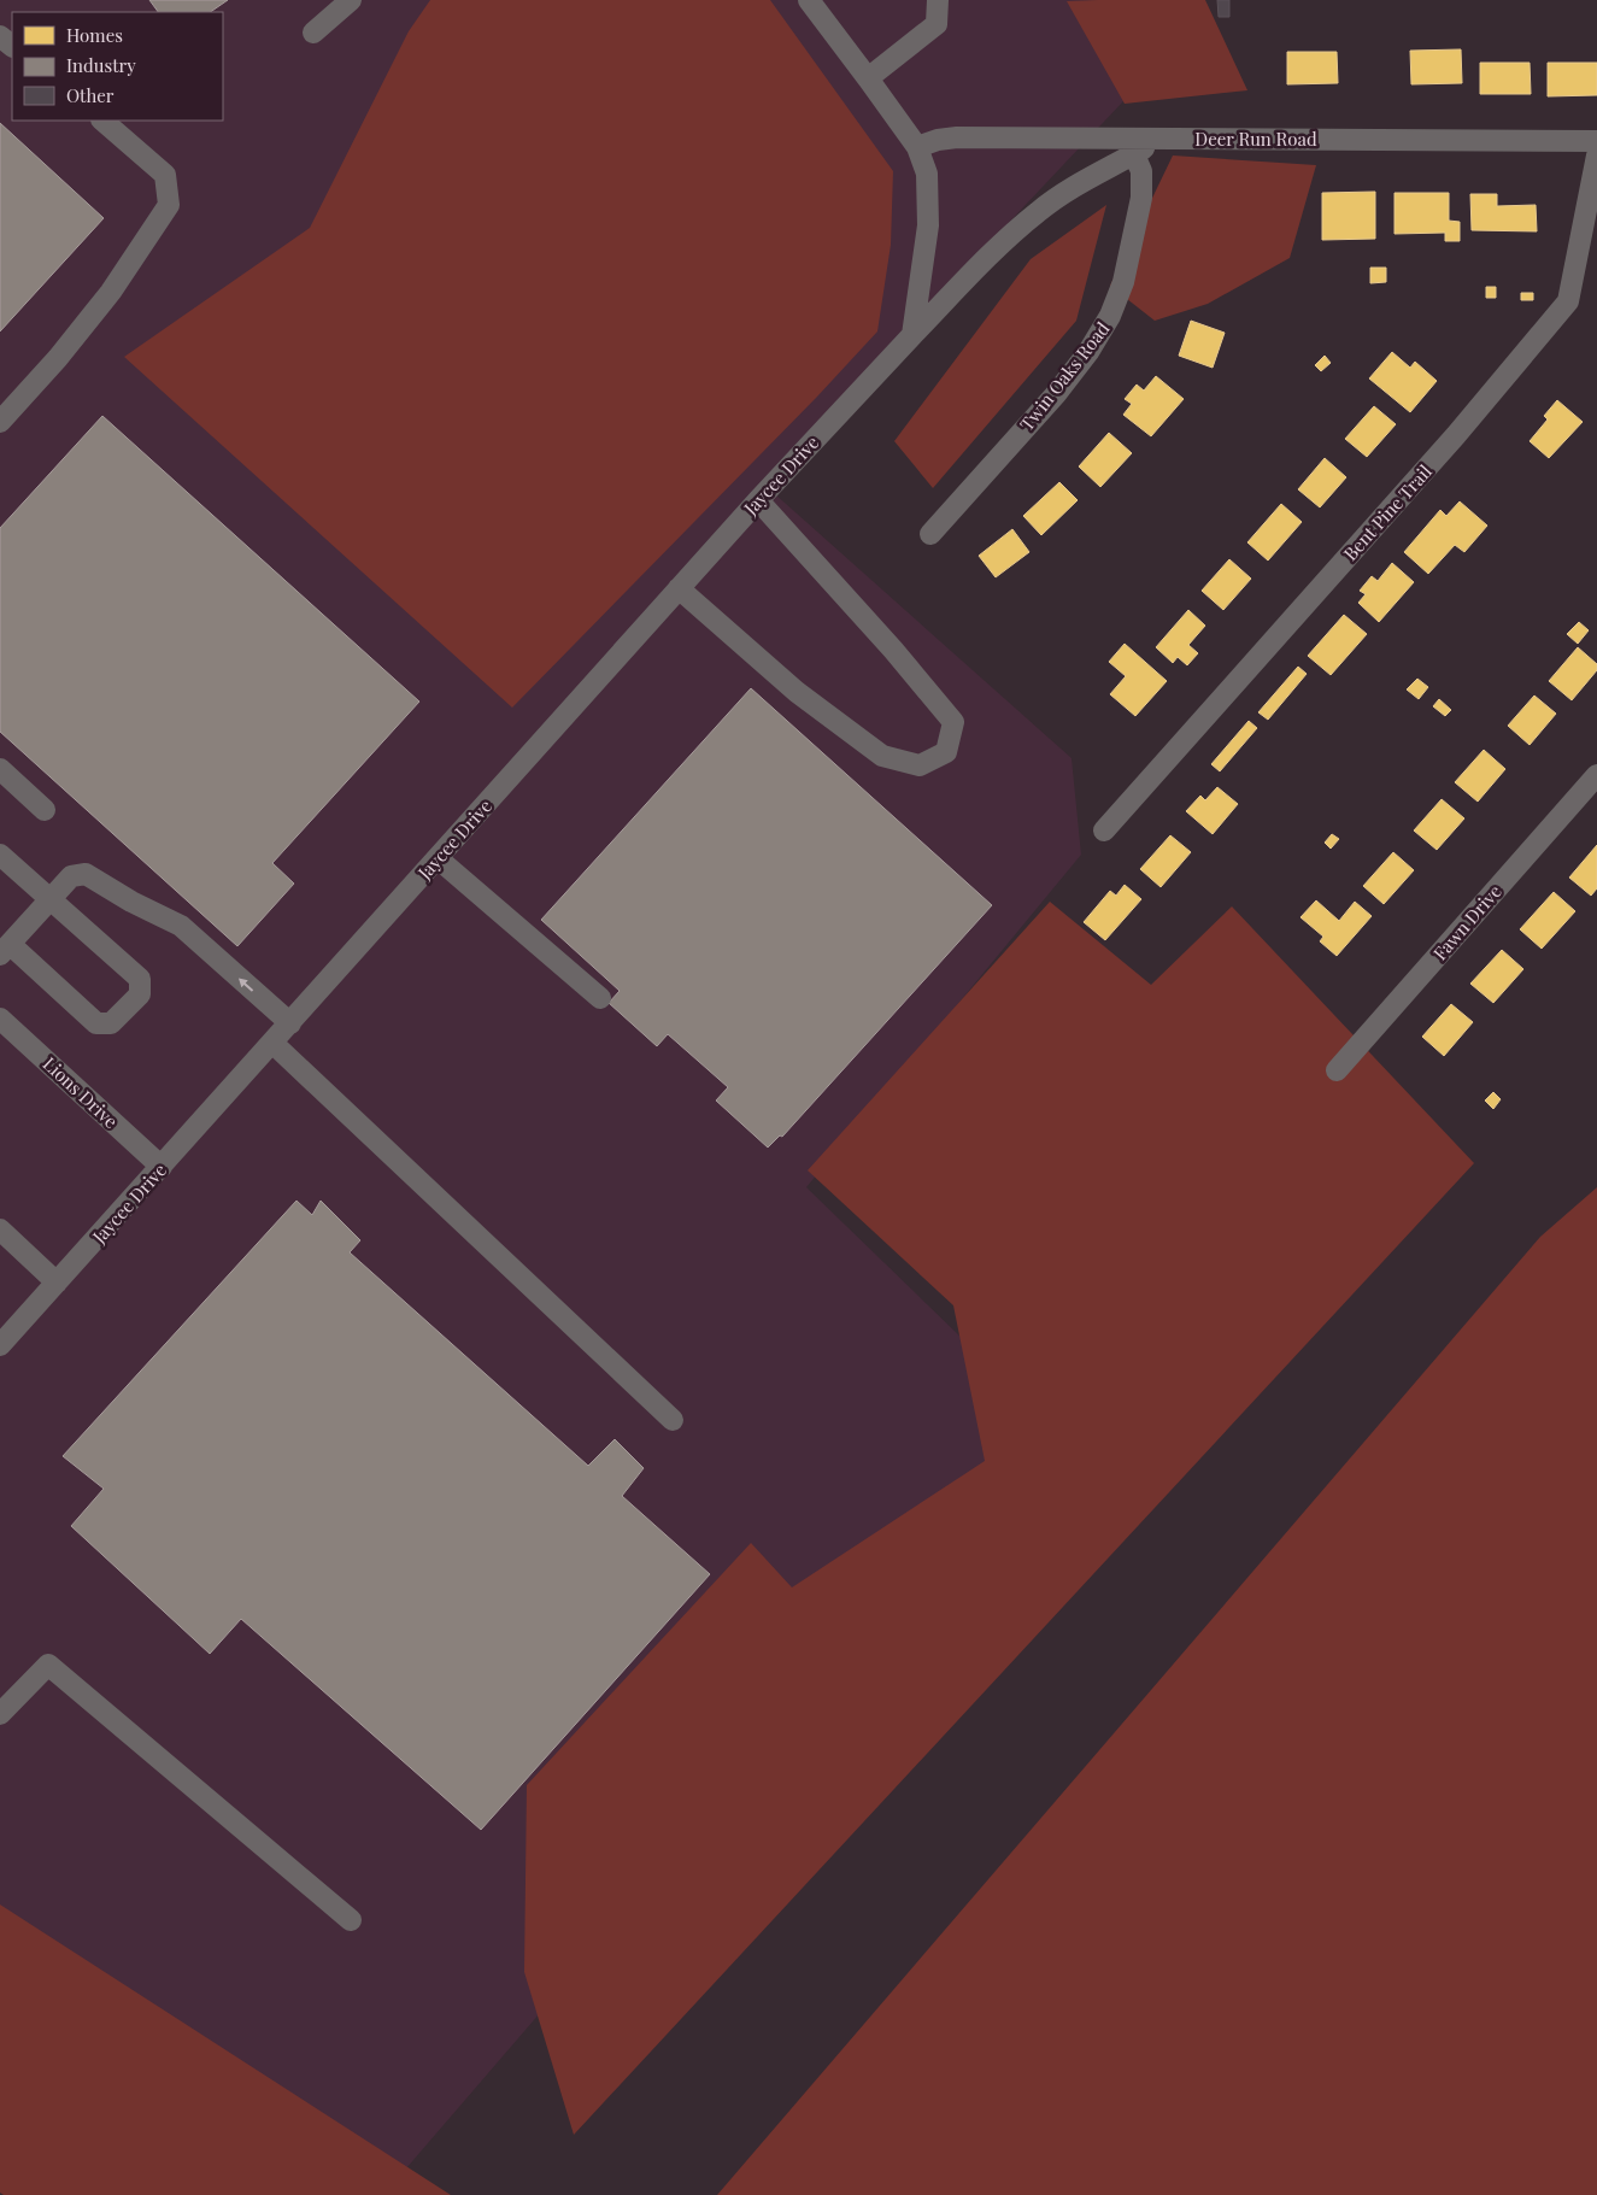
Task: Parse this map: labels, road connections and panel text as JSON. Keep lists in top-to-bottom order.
{
  "streets": {
    "street": [
      "Deer Run Road",
      "Twin Oaks Road",
      "Jaycee Drive",
      "Bent Pine Trail",
      "Fawn Drive",
      "Lions Drive"
    ]
  },
  "crossings": [
    ["Deer Run Road", "Jaycee Drive"],
    ["Twin Oaks Road", "Jaycee Drive"],
    ["Jaycee Drive", "Lions Drive"]
  ],
  "legend": ["Homes", "Industry", "Other"]
}
